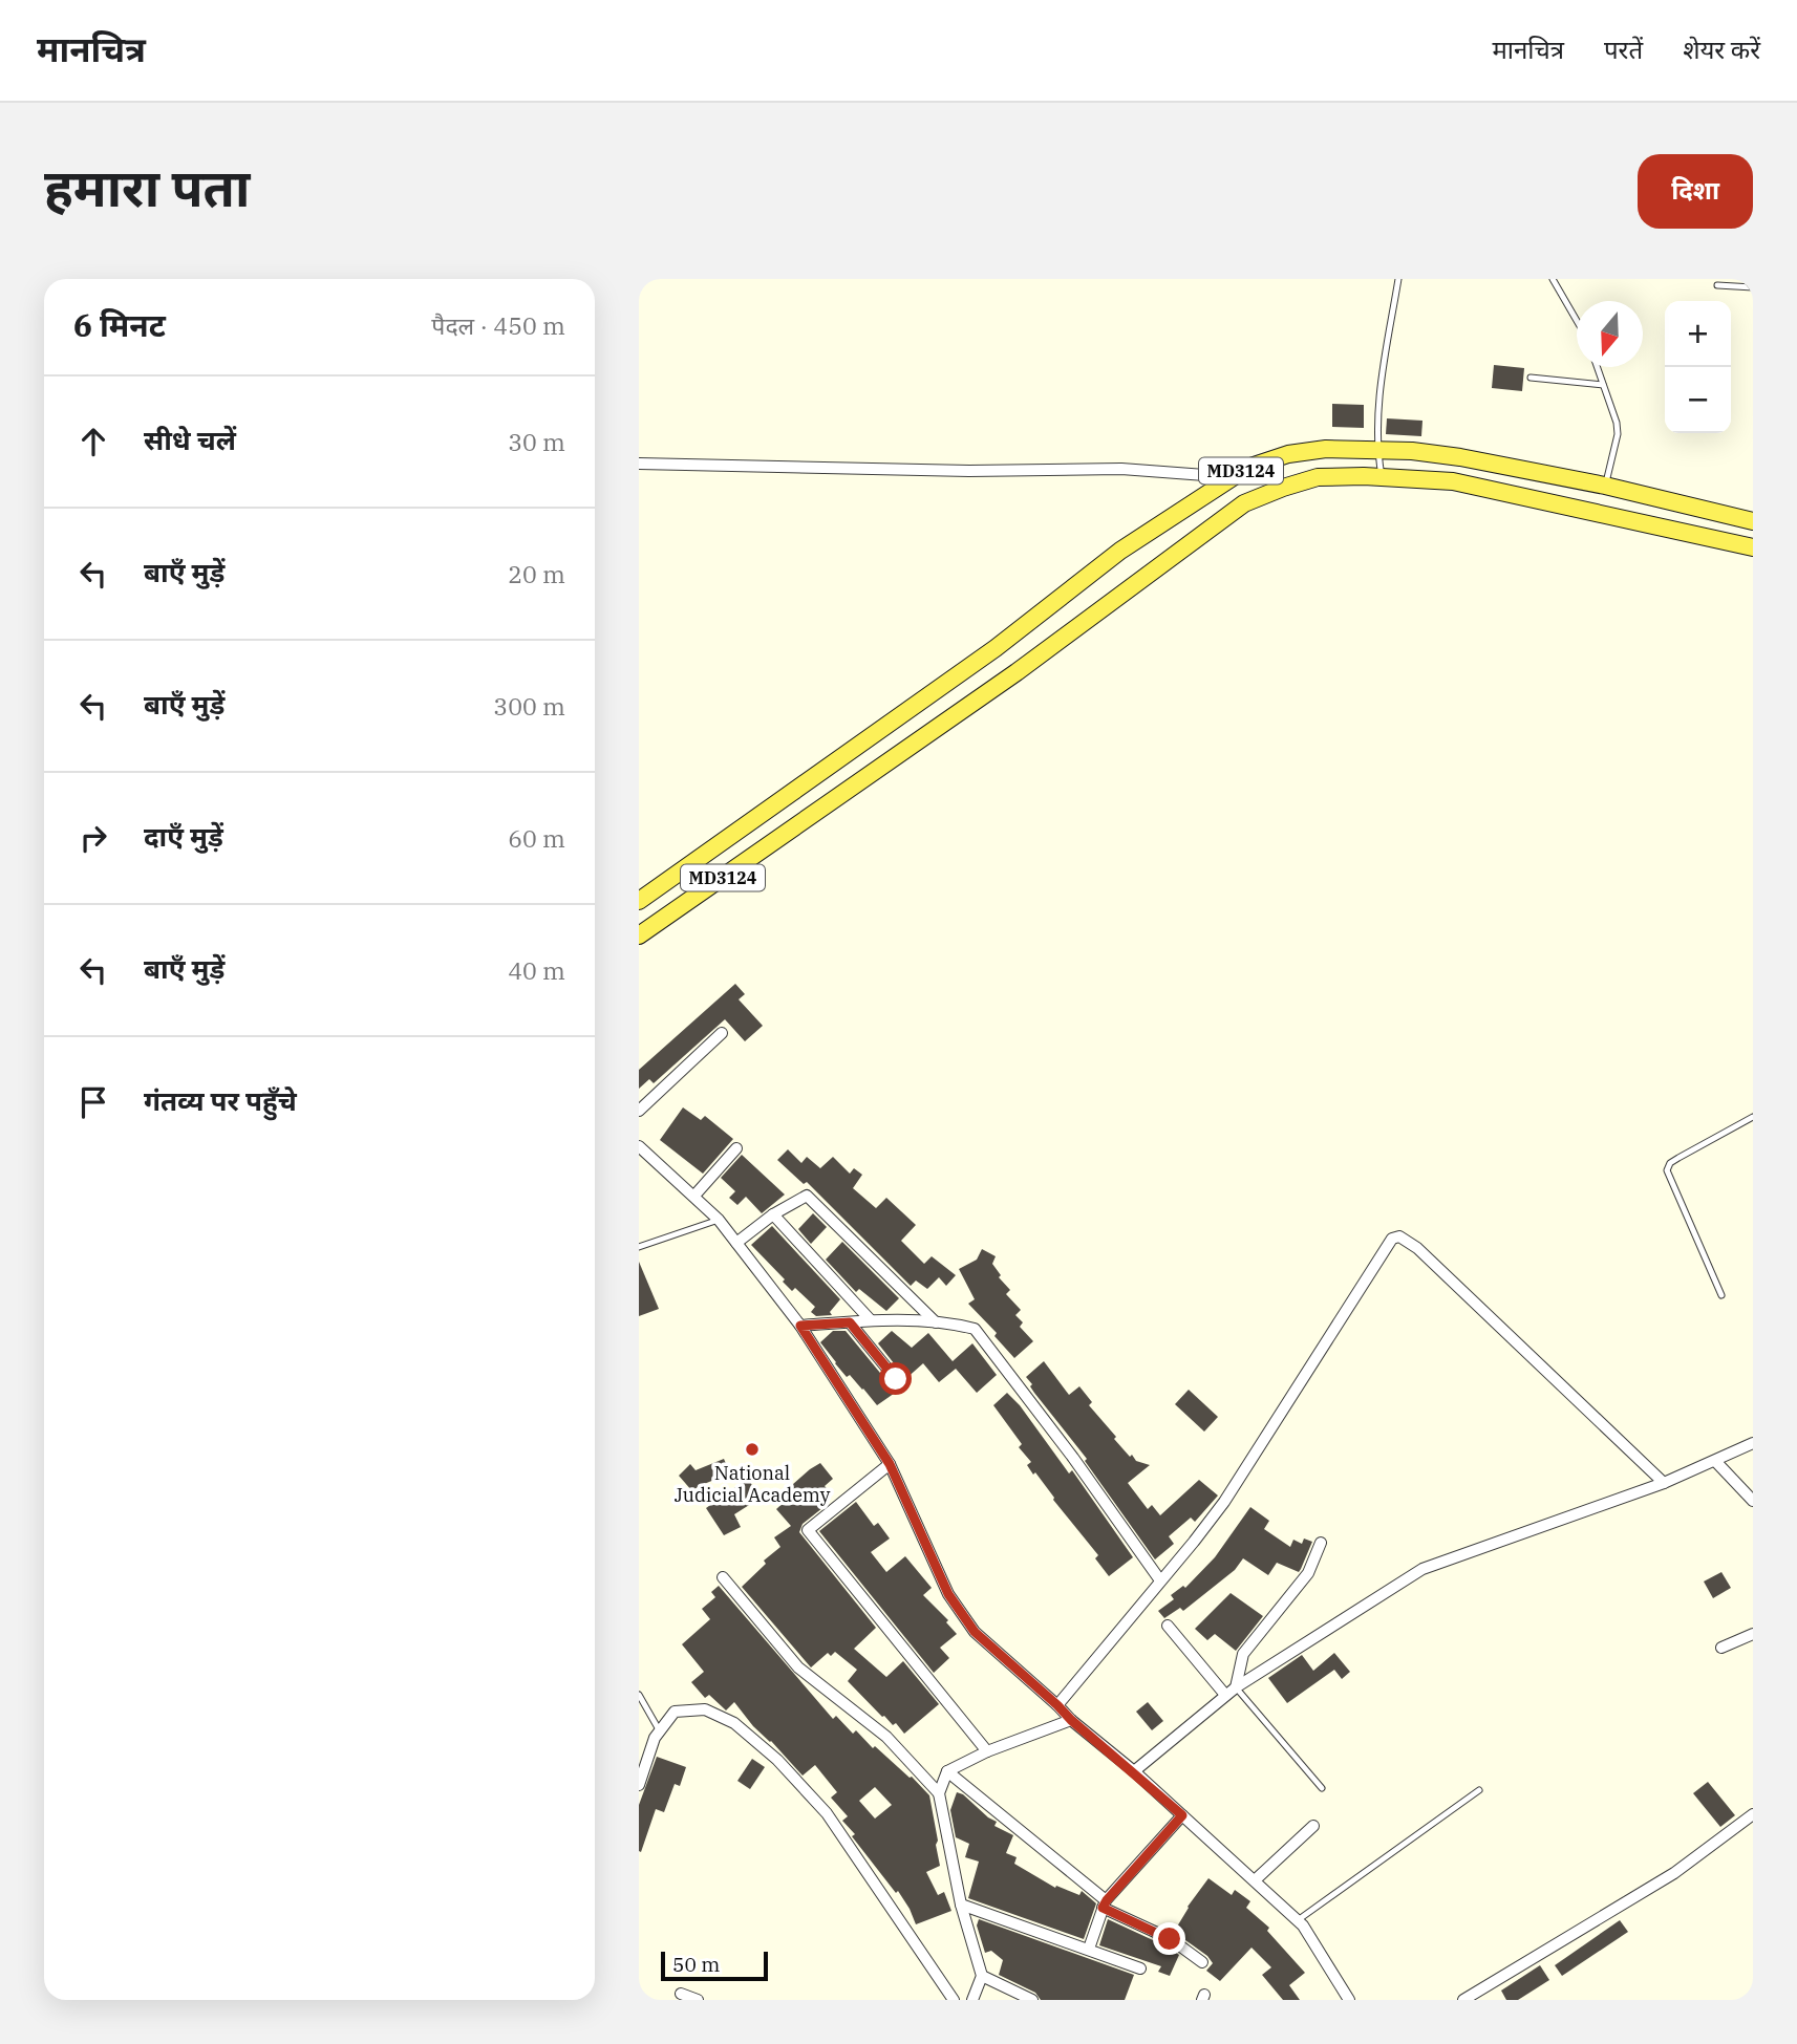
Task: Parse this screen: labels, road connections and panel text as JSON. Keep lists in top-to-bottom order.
{
  "streets": {
    "main road": ["MD3124"]
  },
  "places": ["National Judicial Academy"],
  "scale_bar": "50 m",
  "north": "bottom",
  "page": {
    "header": "मानचित्र",
    "nav": ["मानचित्र", "परतें", "शेयर करें"],
    "title": "हमारा पता",
    "buttons": "दिशा",
    "heading": ["6 मिनट", "पैदल · 450 m"],
    "map_buttons": ["+", "−"],
    "list": [
      ["सीधे चलें", "30 m"],
      ["बाएँ मुड़ें", "20 m"],
      ["बाएँ मुड़ें", "300 m"],
      ["दाएँ मुड़ें", "60 m"],
      ["बाएँ मुड़ें", "40 m"],
      "गंतव्य पर पहुँचे"
    ],
    "scale": "50 m"
  }
}
